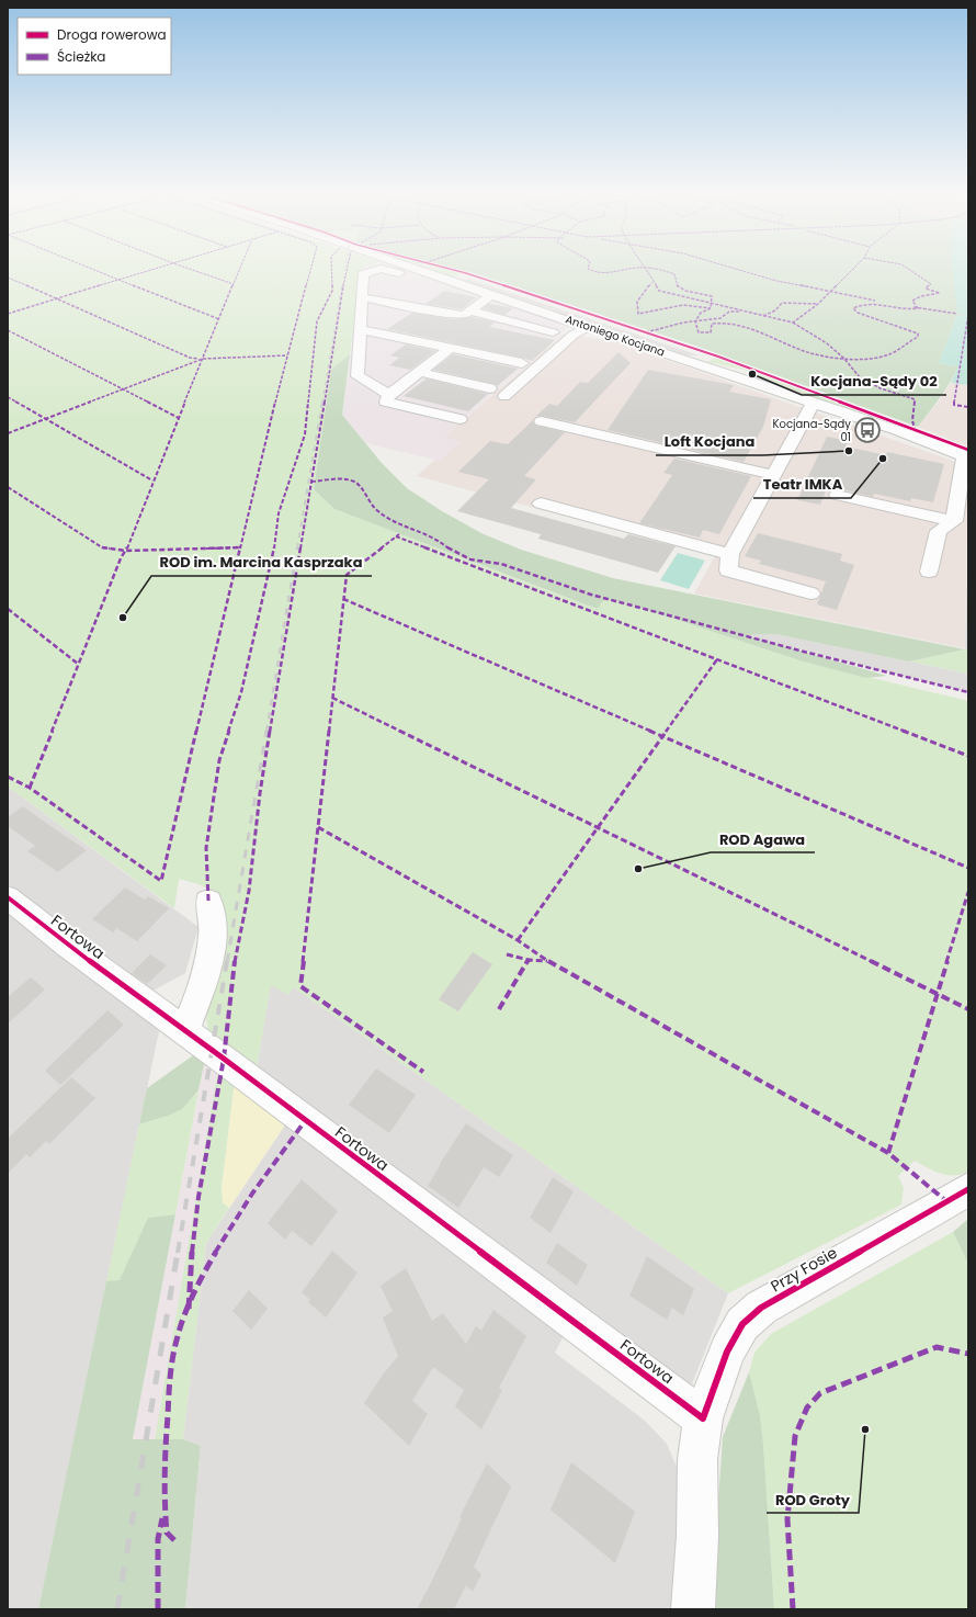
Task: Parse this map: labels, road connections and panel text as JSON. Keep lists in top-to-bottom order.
{
  "streets": {
    "street": ["Antoniego Kocjana", "Fortowa", "Przy Fosie"]
  },
  "crossings": [
    ["Fortowa", "Przy Fosie"]
  ],
  "places": {
    "other": [
      "Kocjana-Sądy 02",
      "Loft Kocjana",
      "Teatr IMKA",
      "ROD im. Marcina Kasprzaka",
      "ROD Agawa",
      "ROD Groty"
    ],
    "bus stop": ["Kocjana-Sądy 01"]
  },
  "legend": ["Droga rowerowa", "Ścieżka"]
}
